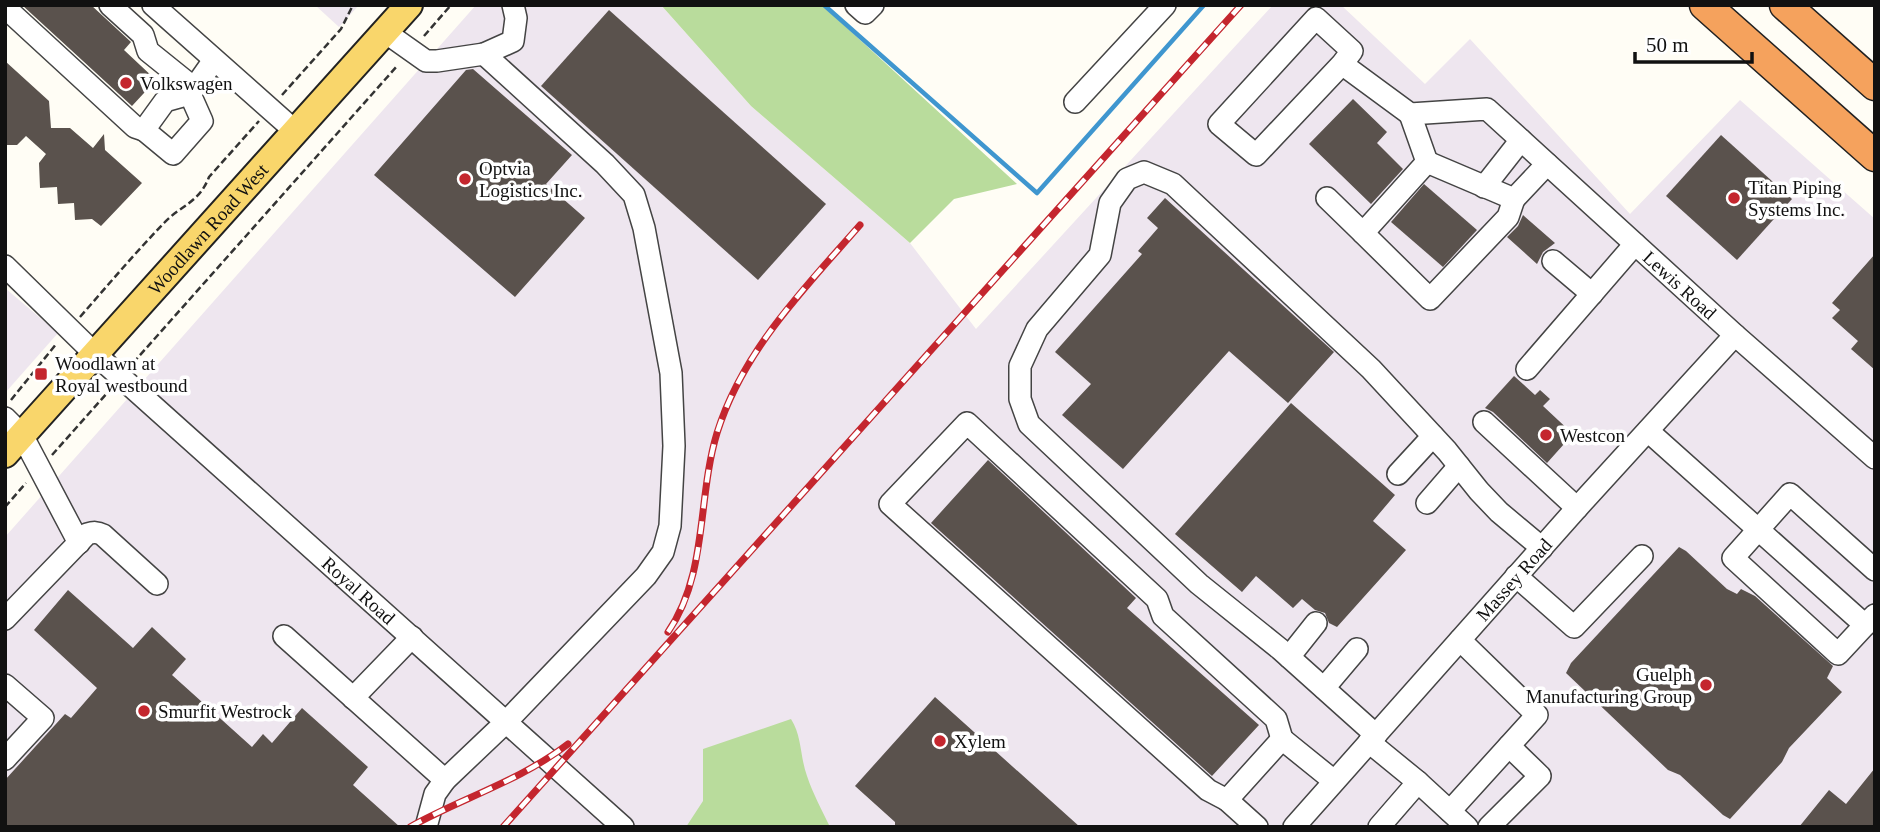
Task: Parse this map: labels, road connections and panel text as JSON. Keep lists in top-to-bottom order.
{
  "streets": {
    "main road": ["Woodlawn Road West"],
    "street": ["Lewis Road", "Massey Road", "Royal Road"]
  },
  "crossings": [
    ["Woodlawn Road West", "Royal Road"],
    ["Lewis Road", "Massey Road"]
  ],
  "places": {
    "other": [
      "Volkswagen",
      "Optvia Logistics Inc.",
      "Titan Piping Systems Inc.",
      "Westcon",
      "Guelph Manufacturing Group",
      "Smurfit Westrock",
      "Xylem"
    ],
    "transit": ["Woodlawn at Royal westbound"]
  },
  "scale_bar": "50 m"
}
